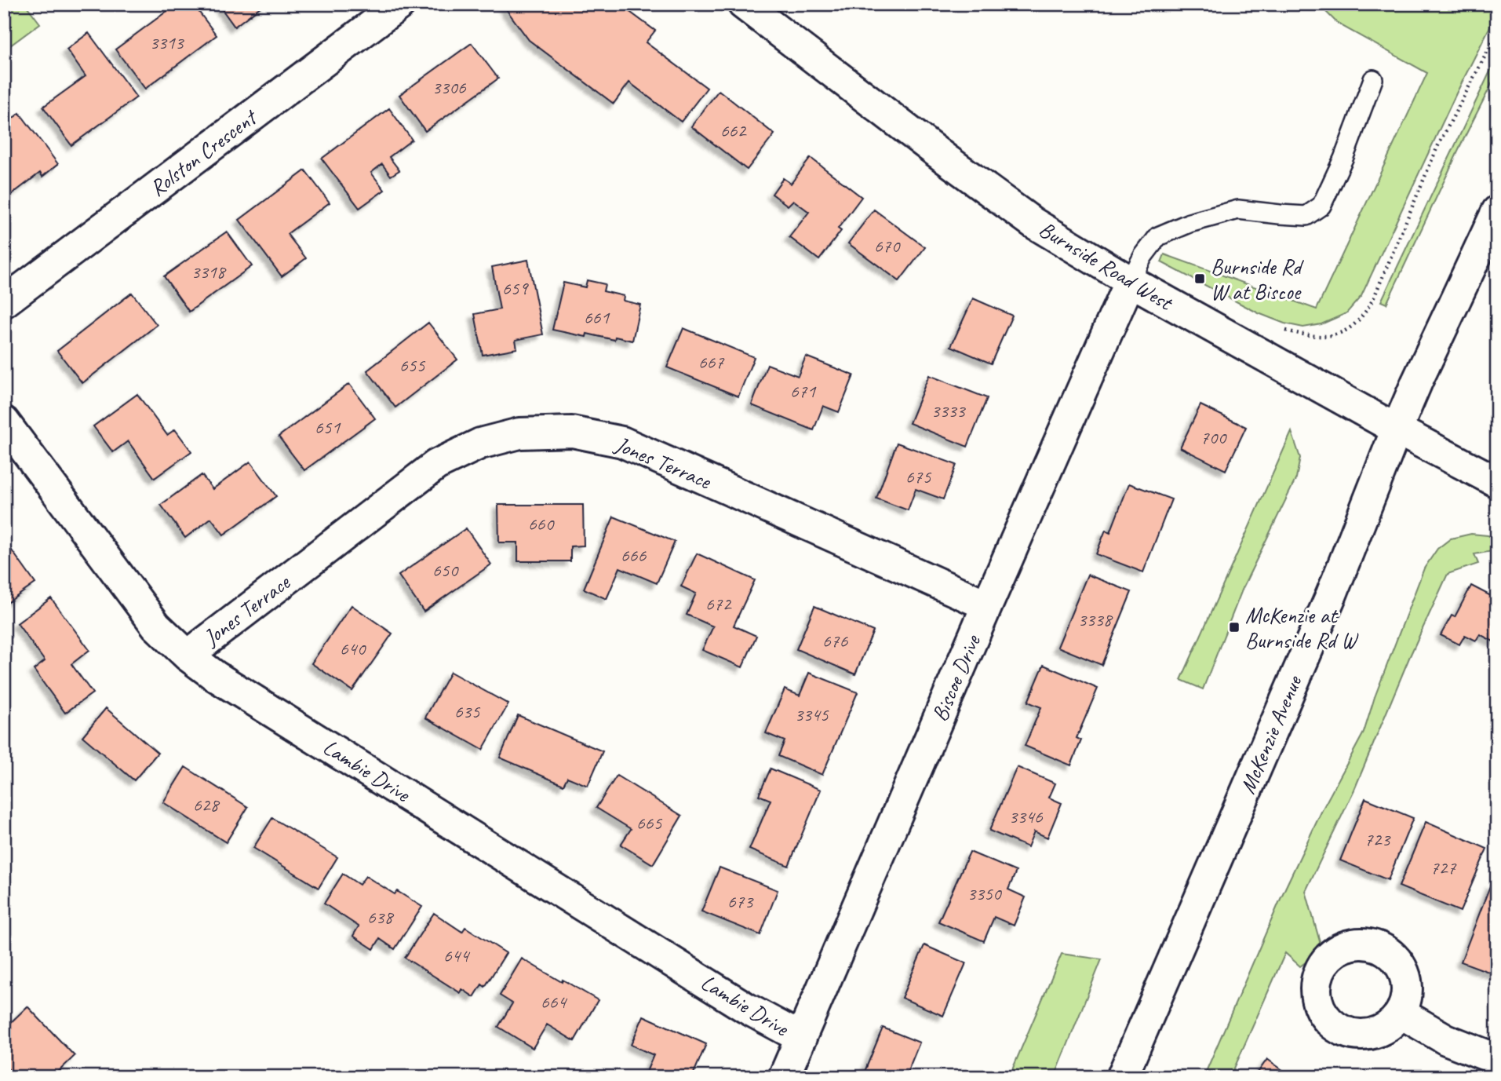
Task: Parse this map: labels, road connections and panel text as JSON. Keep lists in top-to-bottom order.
{
  "streets": {
    "street": [
      "Rolston Crescent",
      "Burnside Road West",
      "Jones Terrace",
      "Biscoe Drive",
      "McKenzie Avenue",
      "Lambie Drive"
    ]
  },
  "crossings": [
    ["Burnside Road West", "Biscoe Drive"],
    ["Burnside Road West", "McKenzie Avenue"],
    ["Jones Terrace", "Biscoe Drive"],
    ["Jones Terrace", "Lambie Drive"],
    ["Biscoe Drive", "Lambie Drive"]
  ],
  "places": {
    "transit": ["Burnside Rd W at Biscoe", "McKenzie at Burnside Rd W"]
  },
  "house_numbers": [
    "3313",
    "3306",
    "662",
    "670",
    "3318",
    "659",
    "661",
    "667",
    "655",
    "671",
    "3333",
    "651",
    "700",
    "675",
    "660",
    "666",
    "650",
    "672",
    "3338",
    "676",
    "640",
    "635",
    "3345",
    "628",
    "3346",
    "665",
    "723",
    "727",
    "3350",
    "673",
    "638",
    "644",
    "664"
  ]
}
